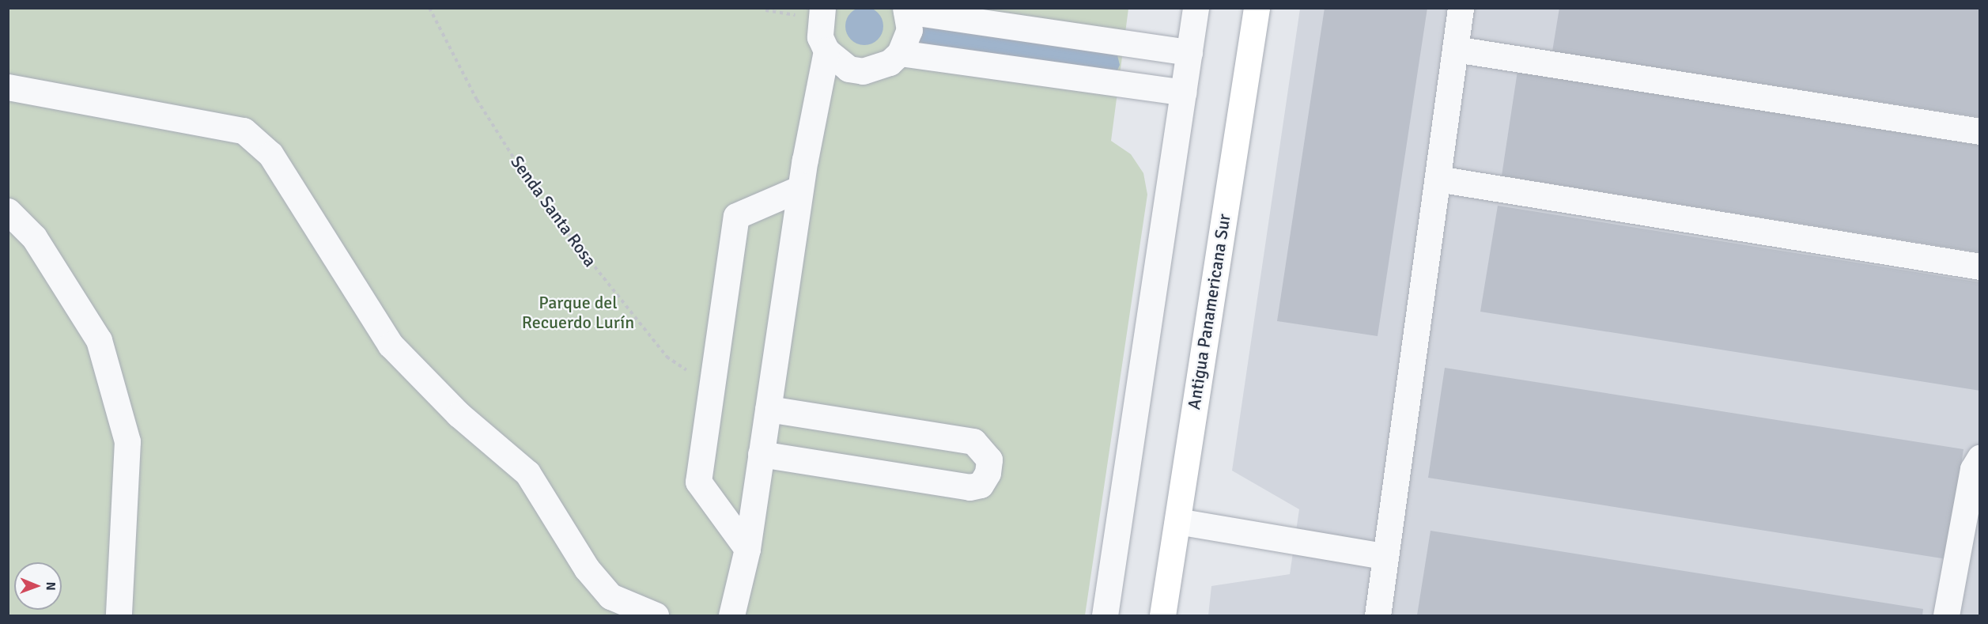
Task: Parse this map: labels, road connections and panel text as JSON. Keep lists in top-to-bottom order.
{
  "streets": {
    "main road": ["Antigua Panamericana Sur"],
    "path": ["Senda Santa Rosa"]
  },
  "parks": ["Parque del Recuerdo Lurín"],
  "north": "right"
}
